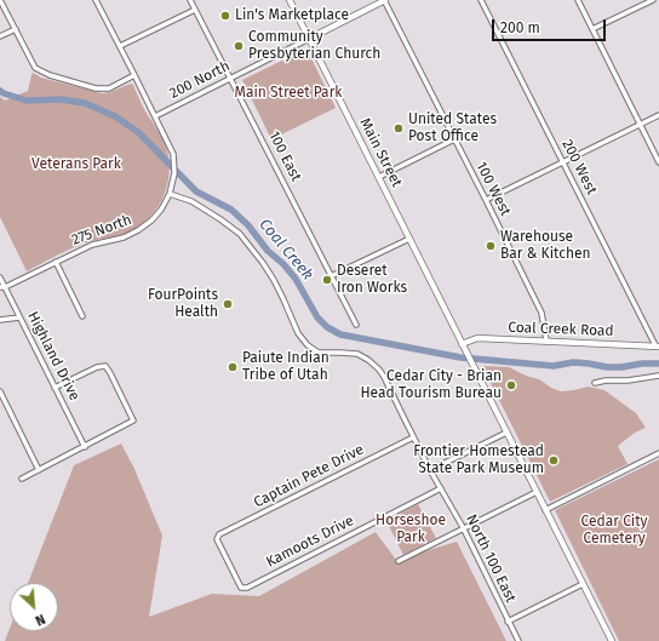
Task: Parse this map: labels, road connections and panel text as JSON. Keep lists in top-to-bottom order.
{
  "streets": {
    "main road": ["200 North", "Main Street", "Coal Creek Road"],
    "street": [
      "100 East",
      "200 West",
      "100 West",
      "275 North",
      "Highland Drive",
      "Captain Pete Drive",
      "Kamoots Drive",
      "North 100 East"
    ]
  },
  "crossings": [
    ["200 North", "Main Street"],
    ["200 North", "100 East"],
    ["200 North", "100 West"],
    ["200 North", "275 North"],
    ["Main Street", "Coal Creek Road"],
    ["200 West", "Coal Creek Road"],
    ["100 West", "Coal Creek Road"],
    ["275 North", "Highland Drive"],
    ["275 North", "North 100 East"],
    ["Captain Pete Drive", "Kamoots Drive"],
    ["Captain Pete Drive", "North 100 East"],
    ["Kamoots Drive", "North 100 East"]
  ],
  "water": ["Coal Creek"],
  "parks": [
    "Main Street Park",
    "Veterans Park",
    "Horseshoe Park",
    "Cedar City Cemetery"
  ],
  "places": [
    "Lin's Marketplace",
    "Community Presbyterian Church",
    "United States Post Office",
    "Warehouse Bar & Kitchen",
    "Deseret Iron Works",
    "FourPoints Health",
    "Paiute Indian Tribe of Utah",
    "Cedar City - Brian Head Tourism Bureau",
    "Frontier Homestead State Park Museum"
  ],
  "scale_bar": "200 m",
  "north": "bottom right"
}
